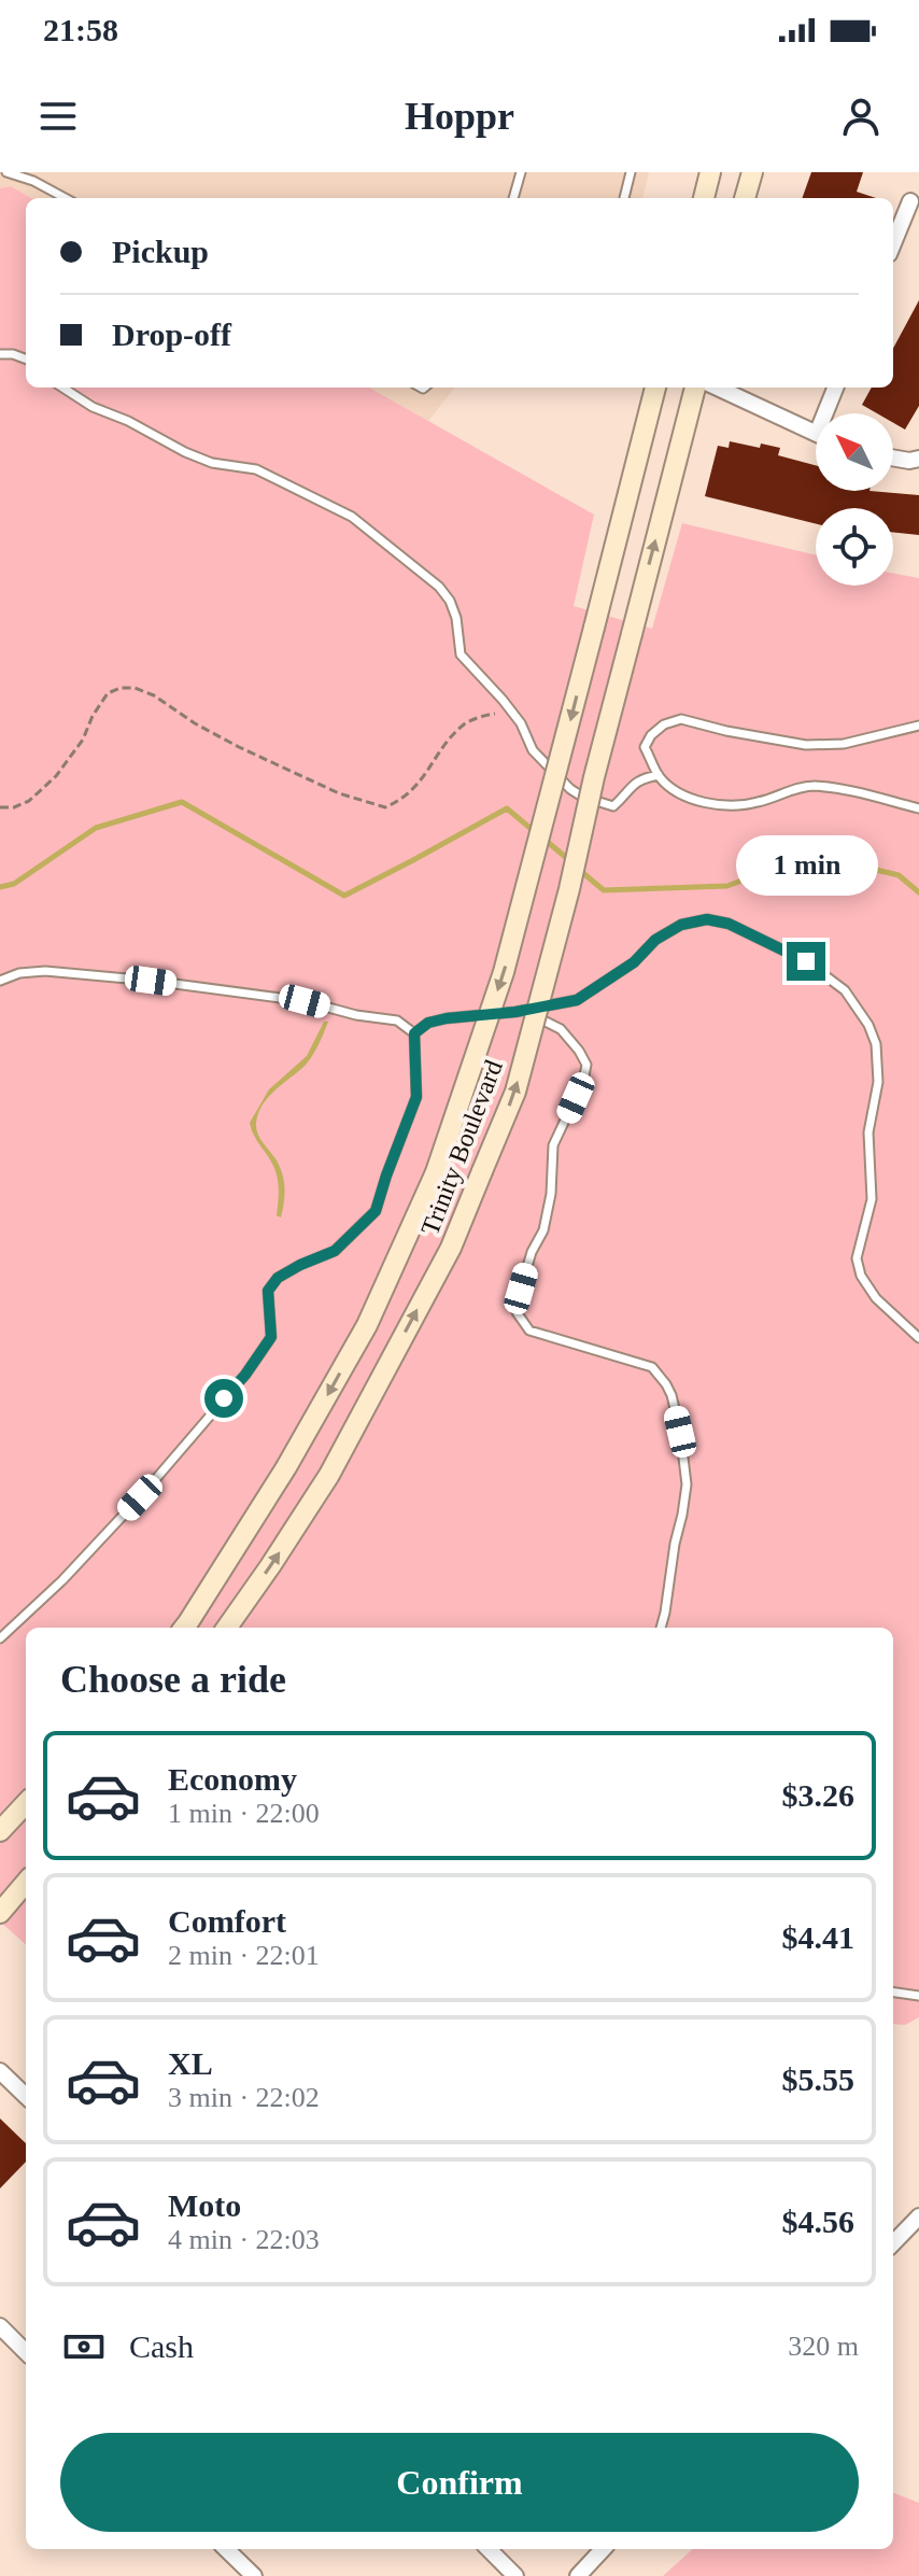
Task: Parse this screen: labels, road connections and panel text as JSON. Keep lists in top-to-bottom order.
{
  "streets": {
    "main road": ["Trinity Boulevard"]
  },
  "north": "top left",
  "page": {
    "status": "21:58",
    "header": "Hoppr",
    "banner": ["Pickup", "Drop-off"],
    "bubble": "1 min",
    "heading": "Choose a ride",
    "list": [
      {
        "name": "Economy",
        "note": "1 min · 22:00",
        "value": "$3.26"
      },
      {
        "name": "Comfort",
        "note": "2 min · 22:01",
        "value": "$4.41"
      },
      {
        "name": "XL",
        "note": "3 min · 22:02",
        "value": "$5.55"
      },
      {
        "name": "Moto",
        "note": "4 min · 22:03",
        "value": "$4.56"
      }
    ],
    "pay": ["Cash", "320 m"],
    "buttons": "Confirm"
  }
}
